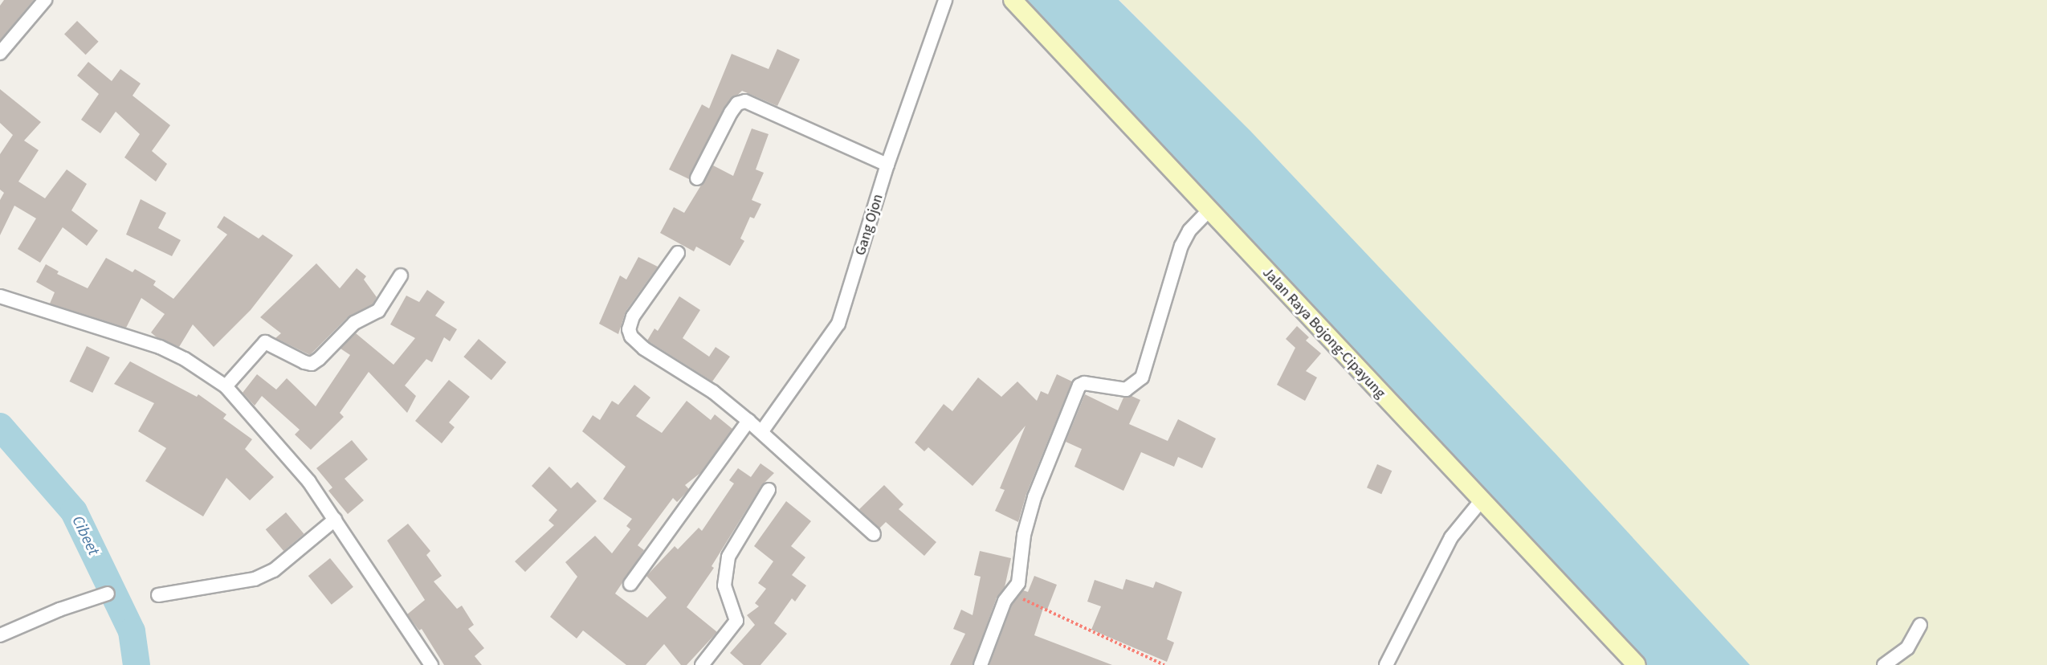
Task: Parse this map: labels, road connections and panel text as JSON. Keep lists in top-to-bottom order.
{
  "streets": {
    "street": ["Gang Ojon", "Jalan Raya Bojong-Cipayung"]
  },
  "water": ["Cibeet"]
}
